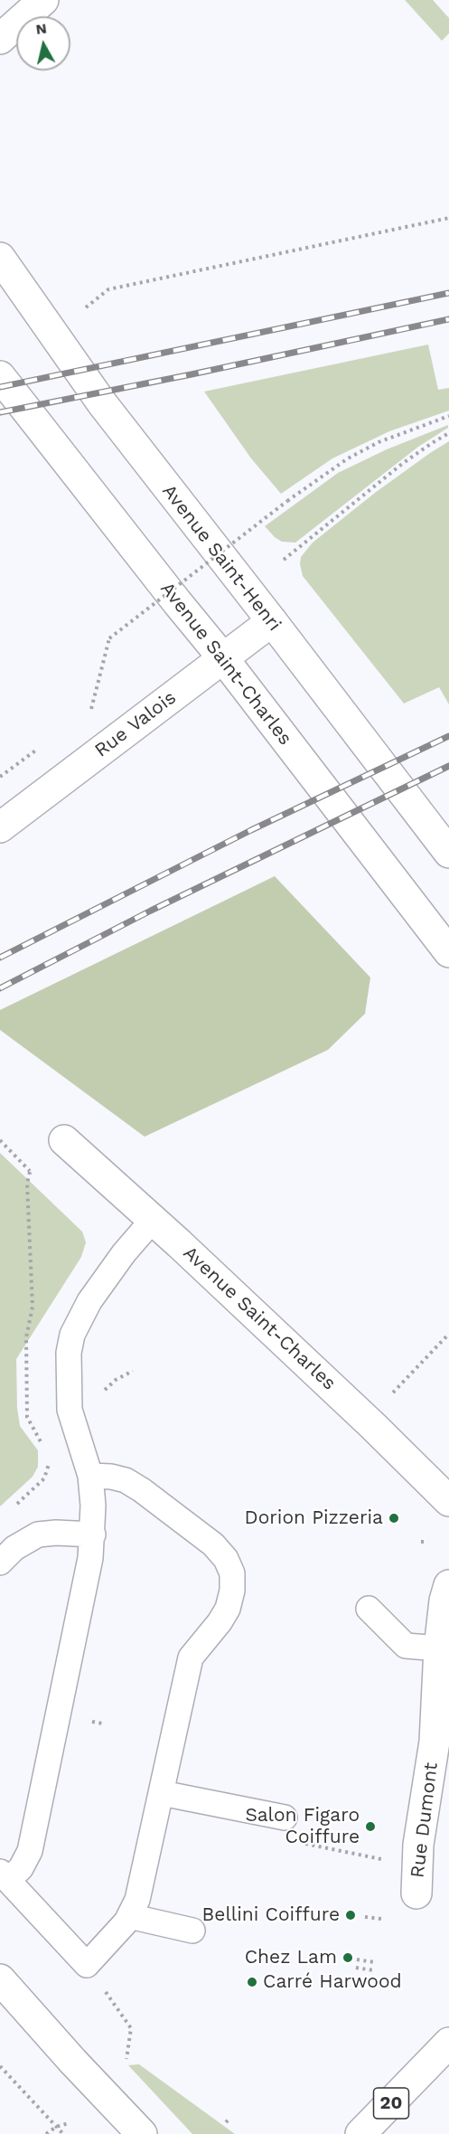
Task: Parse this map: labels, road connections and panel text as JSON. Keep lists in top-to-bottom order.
{
  "streets": {
    "main road": [
      "Avenue Saint-Henri",
      "Avenue Saint-Charles",
      "Rue Valois",
      "Rue Dumont",
      "20"
    ]
  },
  "crossings": [
    ["Avenue Saint-Henri", "Rue Valois"],
    ["Avenue Saint-Charles", "Rue Valois"]
  ],
  "places": [
    "Dorion Pizzeria",
    "Salon Figaro Coiffure",
    "Bellini Coiffure",
    "Chez Lam",
    "Carré Harwood"
  ],
  "north": "top"
}
